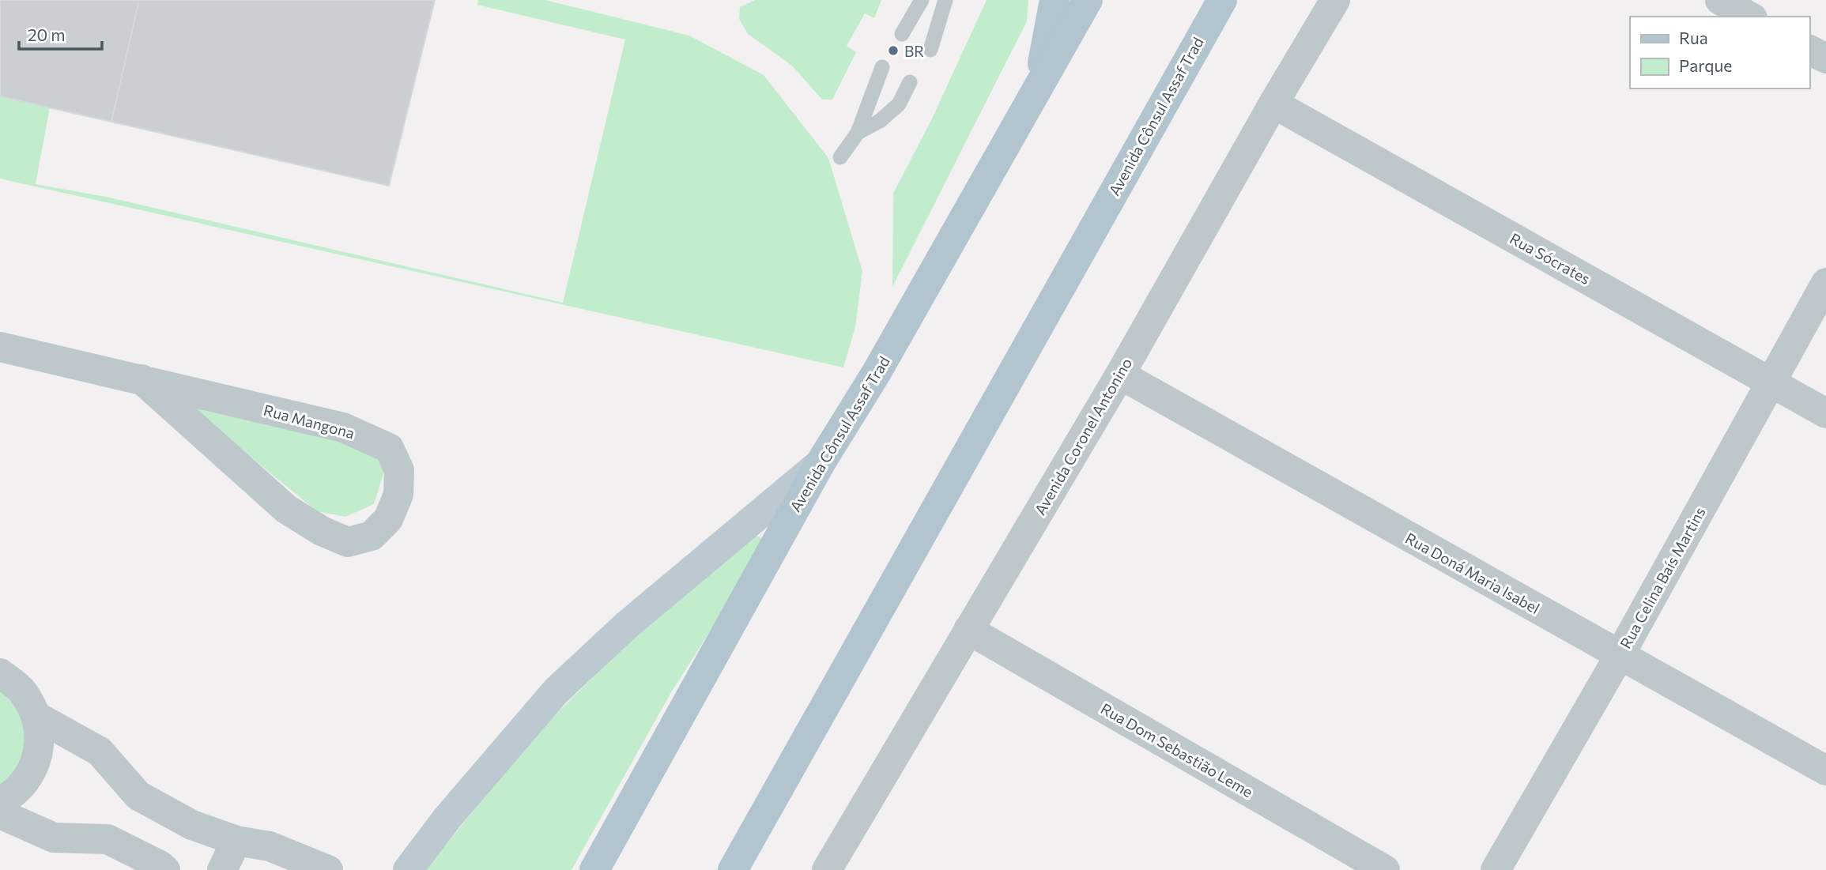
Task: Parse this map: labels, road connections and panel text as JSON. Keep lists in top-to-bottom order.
{
  "streets": {
    "main road": ["Avenida Cônsul Assaf Trad"],
    "street": [
      "Rua Sócrates",
      "Rua Mangona",
      "Avenida Coronel Antonino",
      "Rua Doná Maria Isabel",
      "Rua Celina Baís Martins",
      "Rua Dom Sebastião Leme"
    ]
  },
  "crossings": [
    ["Rua Sócrates", "Avenida Coronel Antonino"],
    ["Rua Sócrates", "Rua Celina Baís Martins"],
    ["Avenida Coronel Antonino", "Rua Doná Maria Isabel"],
    ["Avenida Coronel Antonino", "Rua Dom Sebastião Leme"],
    ["Rua Doná Maria Isabel", "Rua Celina Baís Martins"]
  ],
  "places": ["BR"],
  "legend": ["Rua", "Parque"],
  "scale_bar": "20 m"
}
